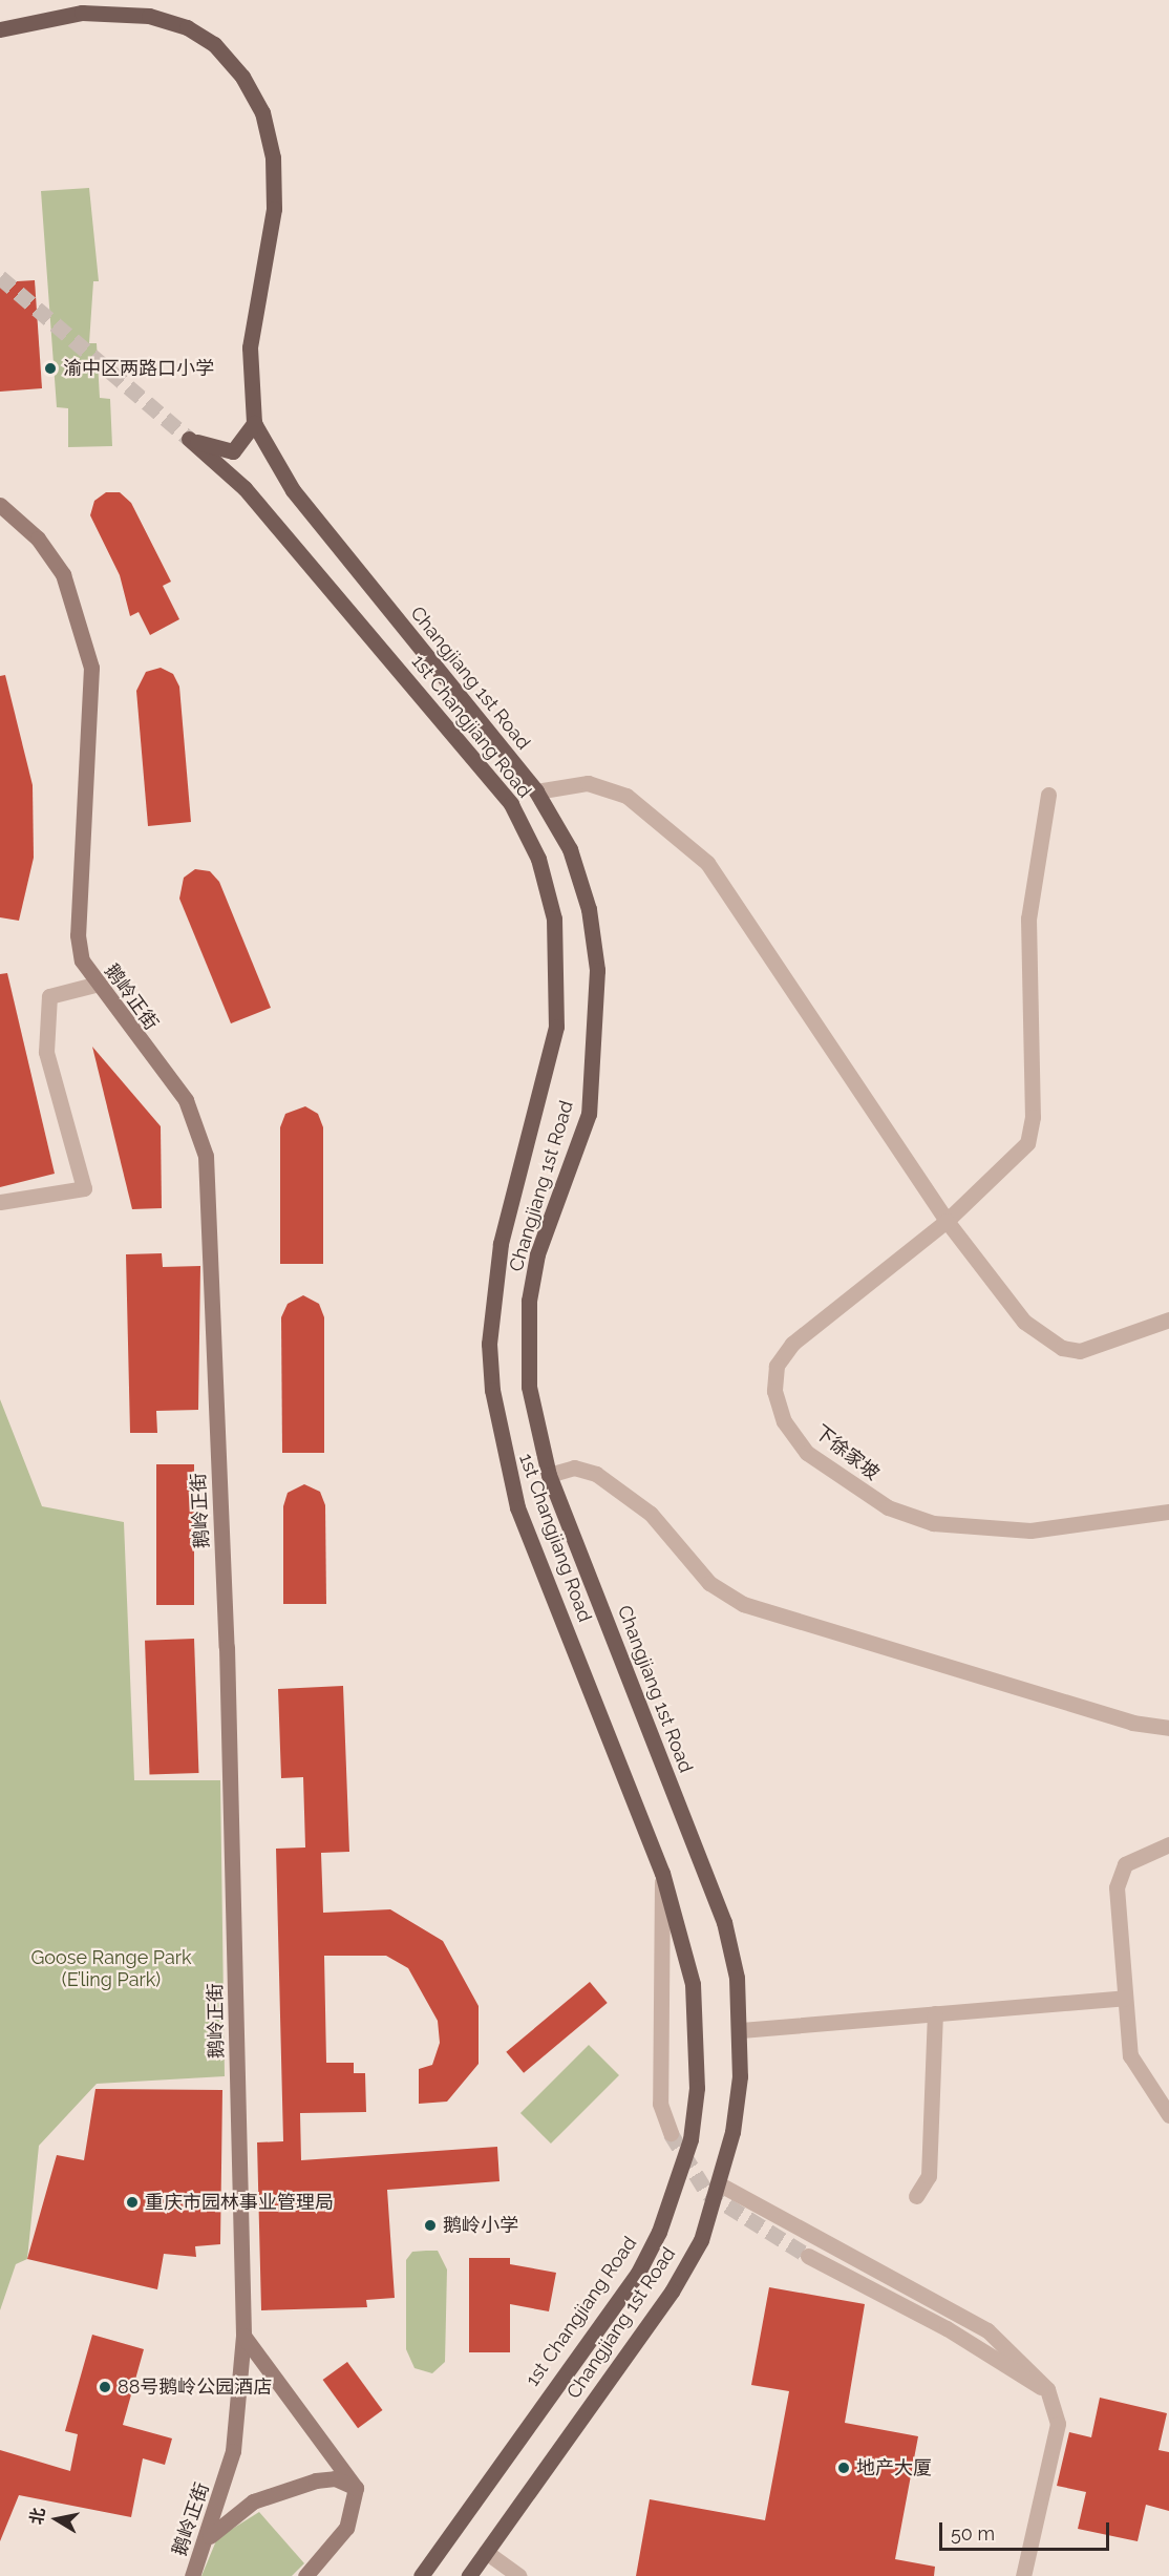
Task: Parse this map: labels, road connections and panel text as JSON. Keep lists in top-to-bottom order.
{
  "streets": {
    "main road": ["Changjiang 1st Road", "1st Changjiang Road"],
    "street": ["鹅岭正街", "下徐家坡"]
  },
  "crossings": [
    ["Changjiang 1st Road", "1st Changjiang Road"]
  ],
  "parks": ["Goose Range Park (E’ling Park)"],
  "places": [
    "渝中区两路口小学",
    "重庆市园林事业管理局",
    "鹅岭小学",
    "88号鹅岭公园酒店",
    "地产大厦"
  ],
  "scale_bar": "50 m",
  "north": "left"
}
